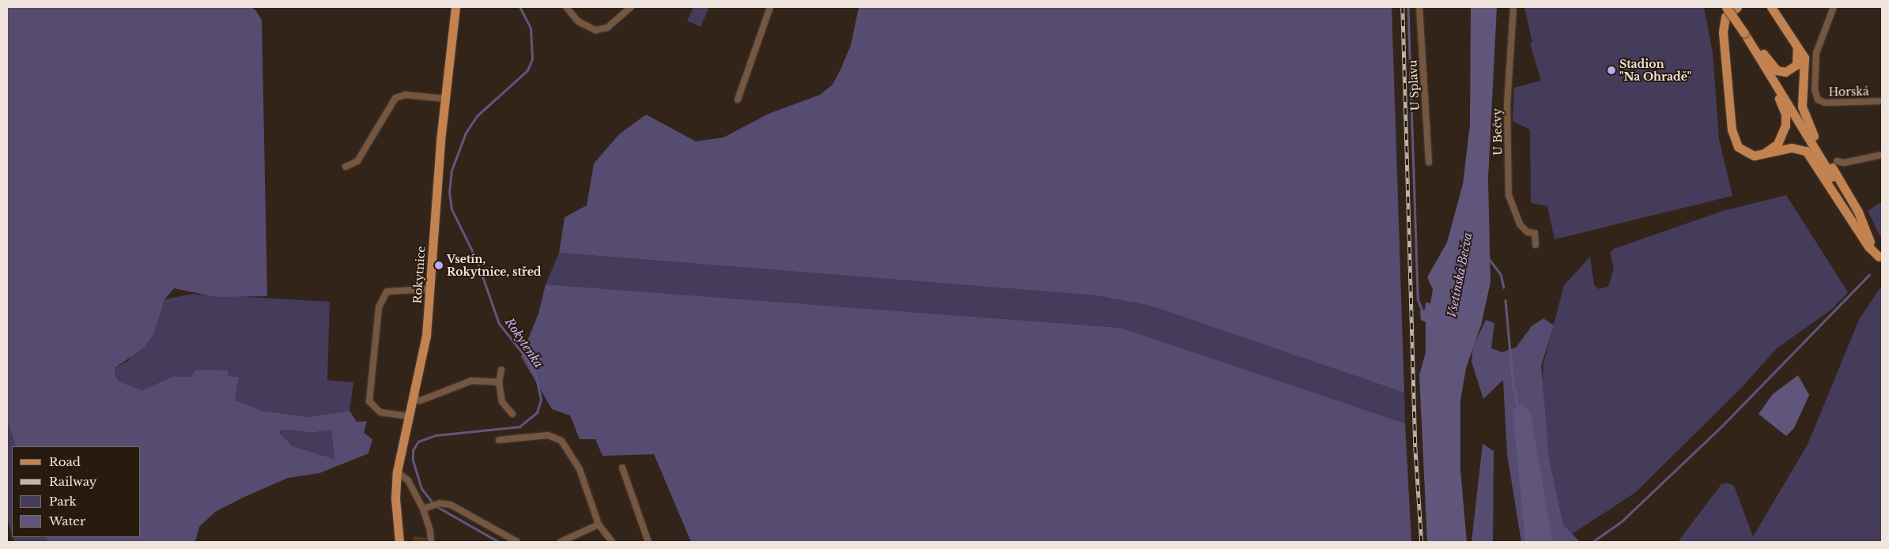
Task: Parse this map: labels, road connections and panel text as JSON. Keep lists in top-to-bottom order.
{
  "streets": {
    "main road": ["Rokytnice"],
    "street": ["U Splavu", "Horská", "U Bečvy"]
  },
  "water": ["Vsetínská Bečva", "Rokytenka"],
  "places": ["Stadion \"Na Ohradě\"", "Vsetín, Rokytnice, střed"],
  "legend": [
    "Road",
    "Railway",
    "Park",
    "Water"
  ]
}
